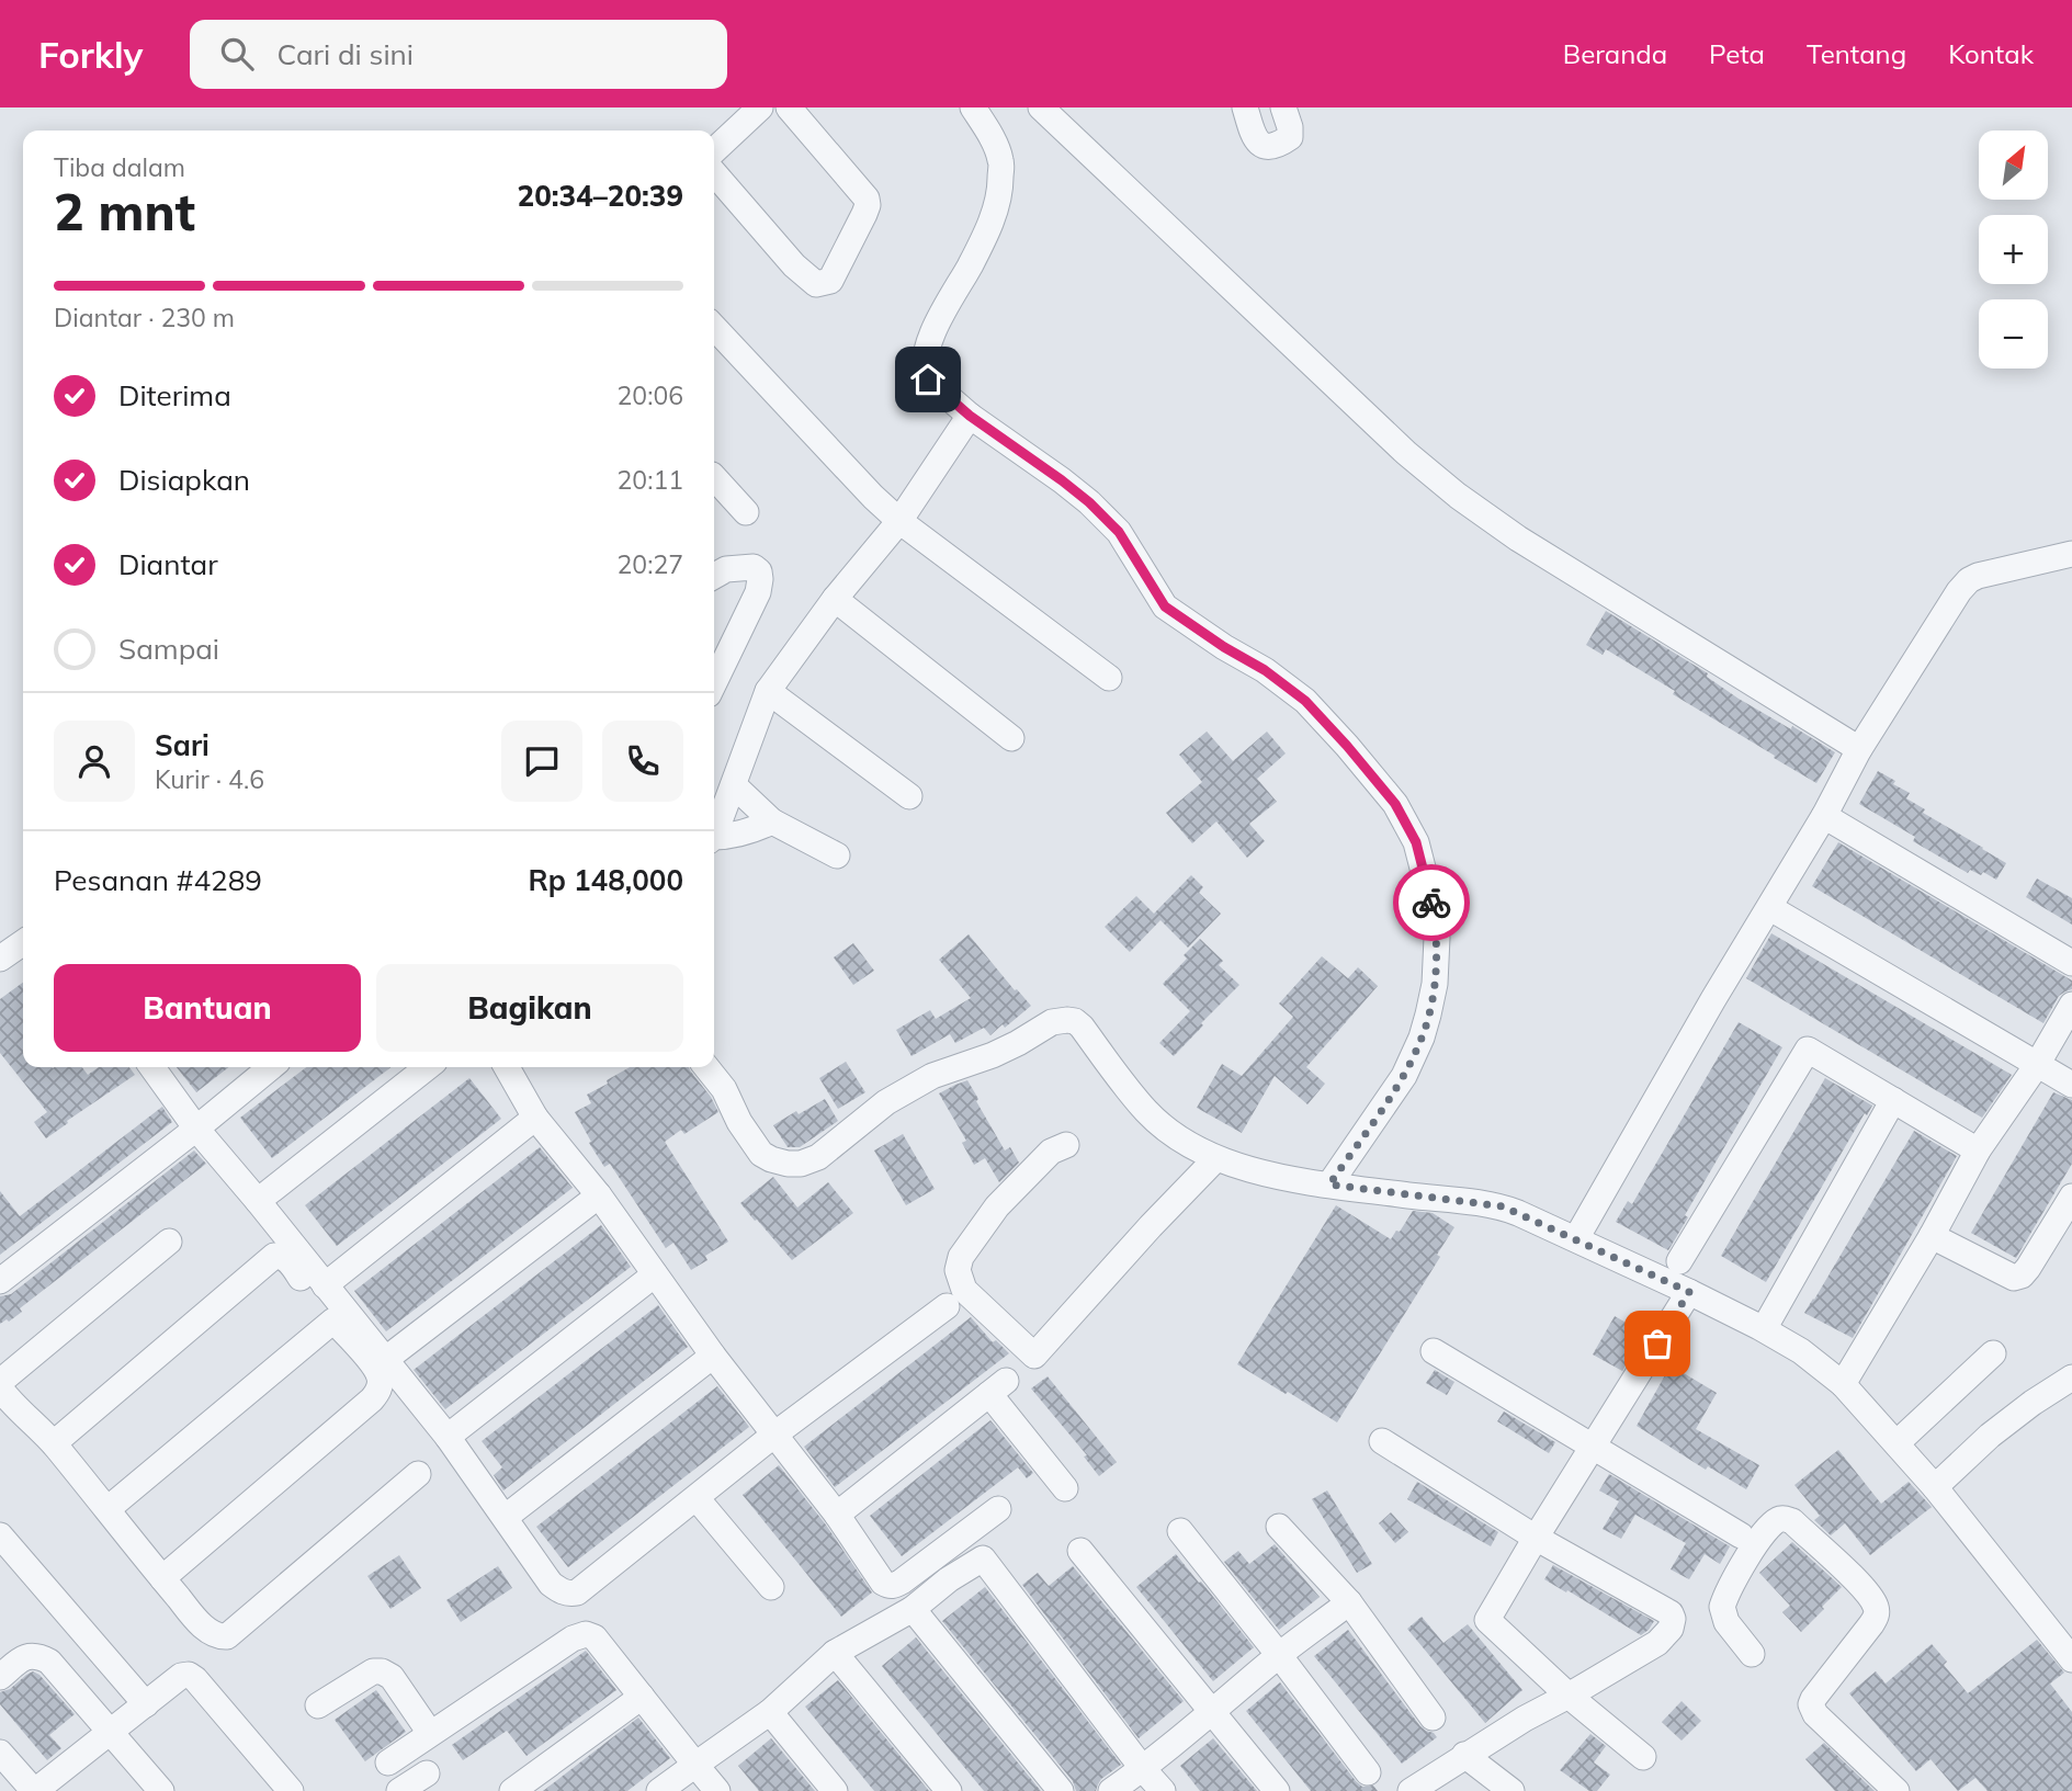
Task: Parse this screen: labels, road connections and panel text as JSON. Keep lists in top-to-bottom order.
{
  "north": "top right",
  "page": {
    "header": "Forkly",
    "search": "Cari di sini",
    "nav": [
      "Beranda",
      "Peta",
      "Tentang",
      "Kontak"
    ],
    "map_buttons": ["+", "−"],
    "heading": ["2 mnt", "Tiba dalam", "20:34–20:39"],
    "panel": [
      "Sari",
      "Kurir · 4.6",
      "Pesanan #4289",
      "Rp 148,000"
    ],
    "bar": "Diantar · 230 m",
    "list": [
      ["Diterima", "20:06"],
      ["Disiapkan", "20:11"],
      ["Diantar", "20:27"],
      "Sampai"
    ],
    "buttons": ["Bantuan", "Bagikan"]
  }
}
